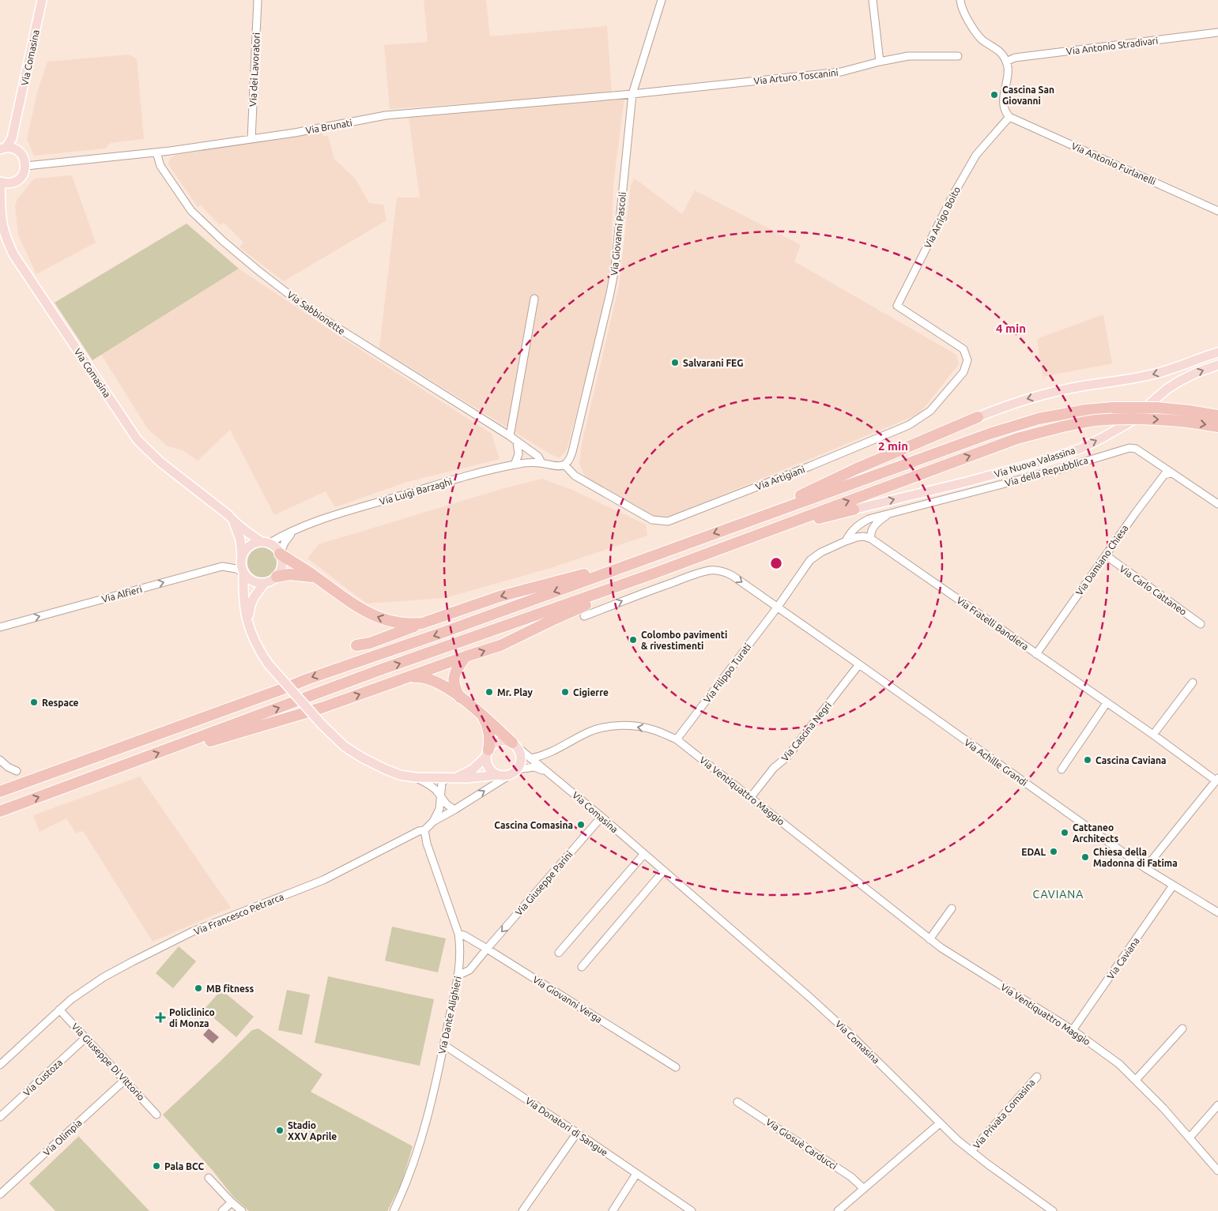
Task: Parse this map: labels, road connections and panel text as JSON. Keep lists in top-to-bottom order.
{
  "streets": {
    "main road": ["Via Comasina", "Via Nuova Valassina"],
    "street": [
      "Via Antonio Stradivari",
      "Via dei Lavoratori",
      "Via Arturo Toscanini",
      "Via Brunati",
      "Via Antonio Furlanelli",
      "Via Arrigo Boito",
      "Via Giovanni Pascoli",
      "Via Sabbionette",
      "Via della Repubblica",
      "Via Artigiani",
      "Via Luigi Barzaghi",
      "Via Damiano Chiesa",
      "Via Carlo Cattaneo",
      "Via Alfieri",
      "Via Fratelli Bandiera",
      "Via Filippo Turati",
      "Via Cascina Negri",
      "Via Achille Grandi",
      "Via Ventiquattro Maggio",
      "Via Giuseppe Parini",
      "Via Francesco Petrarca",
      "Via Caviana",
      "Via Giovanni Verga",
      "Via Dante Alighieri",
      "Via Giuseppe Di Vittorio",
      "Via Custoza",
      "Via Privata Comasina",
      "Via Donatori di Sangue",
      "Via Olimpia",
      "Via Giosuè Carducci"
    ]
  },
  "crossings": [
    ["Via Comasina", "Via Brunati"],
    ["Via Comasina", "Via Luigi Barzaghi"],
    ["Via Comasina", "Via Alfieri"],
    ["Via Comasina", "Via Ventiquattro Maggio"],
    ["Via Comasina", "Via Giuseppe Parini"],
    ["Via Comasina", "Via Privata Comasina"],
    ["Via dei Lavoratori", "Via Brunati"],
    ["Via Arturo Toscanini", "Via Brunati"],
    ["Via Arturo Toscanini", "Via Giovanni Pascoli"],
    ["Via Brunati", "Via Giovanni Pascoli"],
    ["Via Brunati", "Via Sabbionette"],
    ["Via Antonio Furlanelli", "Via Arrigo Boito"],
    ["Via Arrigo Boito", "Via Artigiani"],
    ["Via Giovanni Pascoli", "Via Artigiani"],
    ["Via Sabbionette", "Via Luigi Barzaghi"],
    ["Via della Repubblica", "Via Damiano Chiesa"],
    ["Via Luigi Barzaghi", "Via Alfieri"],
    ["Via Damiano Chiesa", "Via Carlo Cattaneo"],
    ["Via Damiano Chiesa", "Via Fratelli Bandiera"],
    ["Via Filippo Turati", "Via Achille Grandi"],
    ["Via Filippo Turati", "Via Ventiquattro Maggio"],
    ["Via Cascina Negri", "Via Achille Grandi"],
    ["Via Cascina Negri", "Via Ventiquattro Maggio"],
    ["Via Achille Grandi", "Via Caviana"],
    ["Via Ventiquattro Maggio", "Via Caviana"],
    ["Via Giuseppe Parini", "Via Giovanni Verga"],
    ["Via Giuseppe Parini", "Via Dante Alighieri"],
    ["Via Francesco Petrarca", "Via Dante Alighieri"],
    ["Via Francesco Petrarca", "Via Giuseppe Di Vittorio"],
    ["Via Giovanni Verga", "Via Dante Alighieri"],
    ["Via Dante Alighieri", "Via Donatori di Sangue"],
    ["Via Giuseppe Di Vittorio", "Via Custoza"],
    ["Via Giuseppe Di Vittorio", "Via Olimpia"]
  ],
  "one_way": ["Via Alfieri"],
  "districts": ["CAVIANA"],
  "places": {
    "other": [
      "Cascina San Giovanni",
      "Salvarani FEG",
      "Colombo pavimenti & rivestimenti",
      "Mr. Play",
      "Cigierre",
      "Respace",
      "Cascina Caviana",
      "Cascina Comasina",
      "Cattaneo Architects",
      "EDAL",
      "Chiesa della Madonna di Fatima",
      "MB fitness",
      "Stadio XXV Aprile",
      "Pala BCC"
    ],
    "health": ["Policlinico di Monza"]
  },
  "rings": ["4 min", "2 min"]
}
